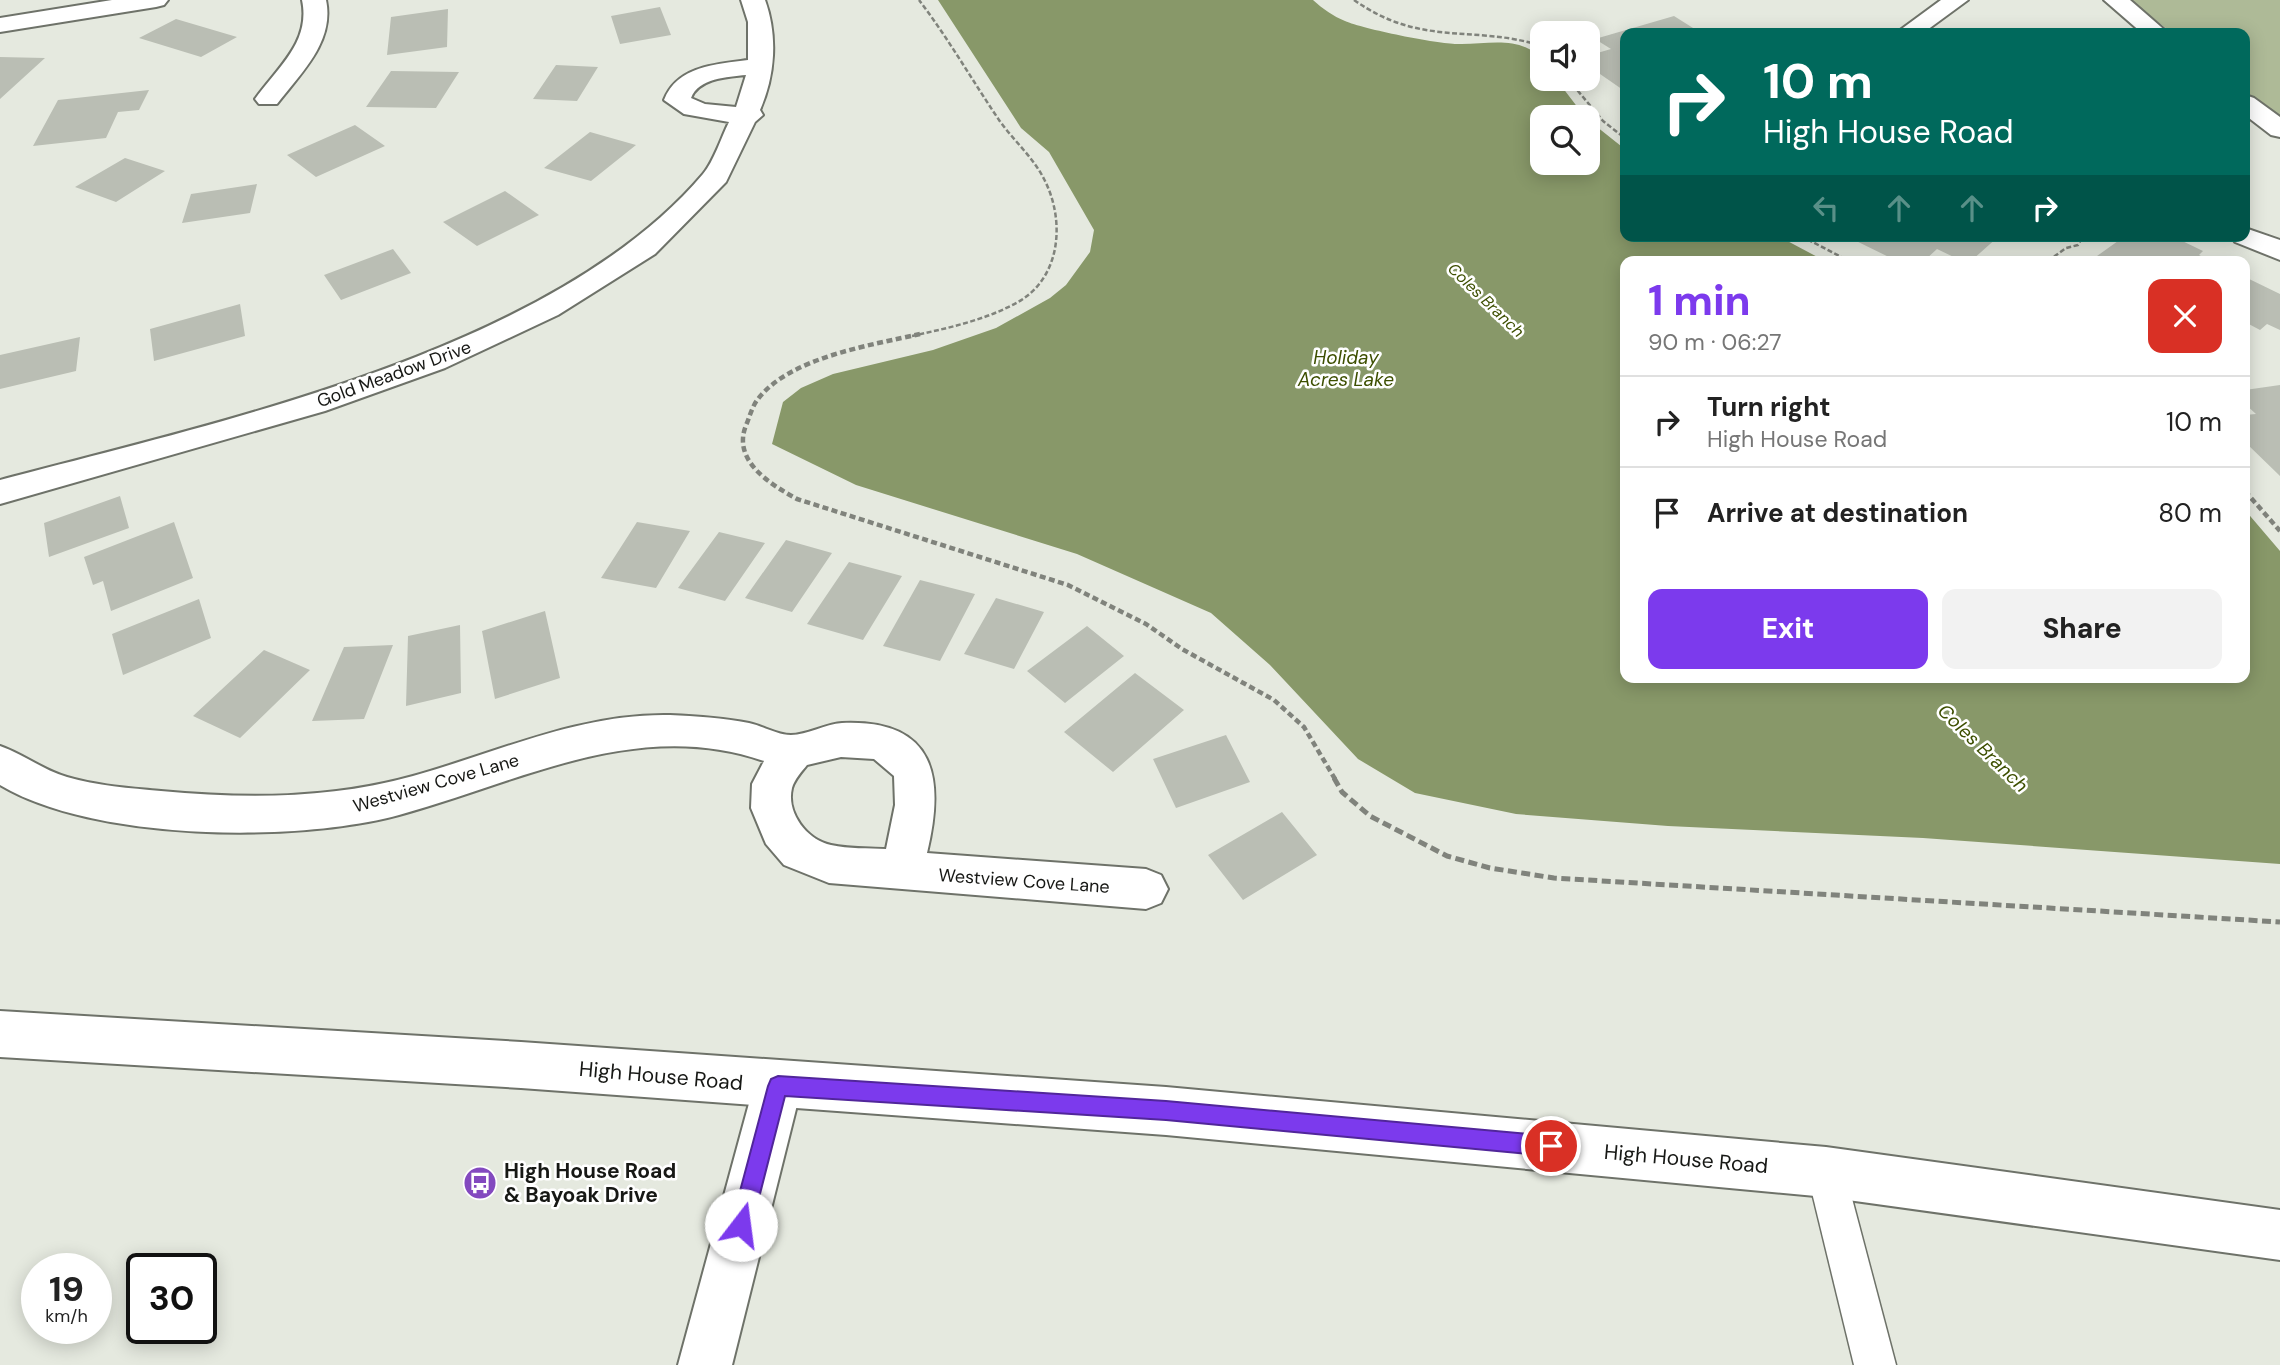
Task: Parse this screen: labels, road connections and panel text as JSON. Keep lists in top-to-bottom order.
{
  "streets": {
    "street": ["Gold Meadow Drive", "Westview Cove Lane", "High House Road"]
  },
  "water": ["Coles Branch", "Holiday Acres Lake"],
  "places": {
    "bus stop": ["High House Road & Bayoak Drive"]
  },
  "page": {
    "turn": ["10 m", "High House Road"],
    "heading": ["1 min", "90 m · 06:27"],
    "list": [
      {
        "name": "Turn right",
        "note": "High House Road",
        "value": "10 m"
      },
      {
        "name": "Arrive at destination",
        "value": "80 m"
      }
    ],
    "buttons": ["Exit", "Share"],
    "speed": "19 km/h",
    "limit": "30"
  }
}
